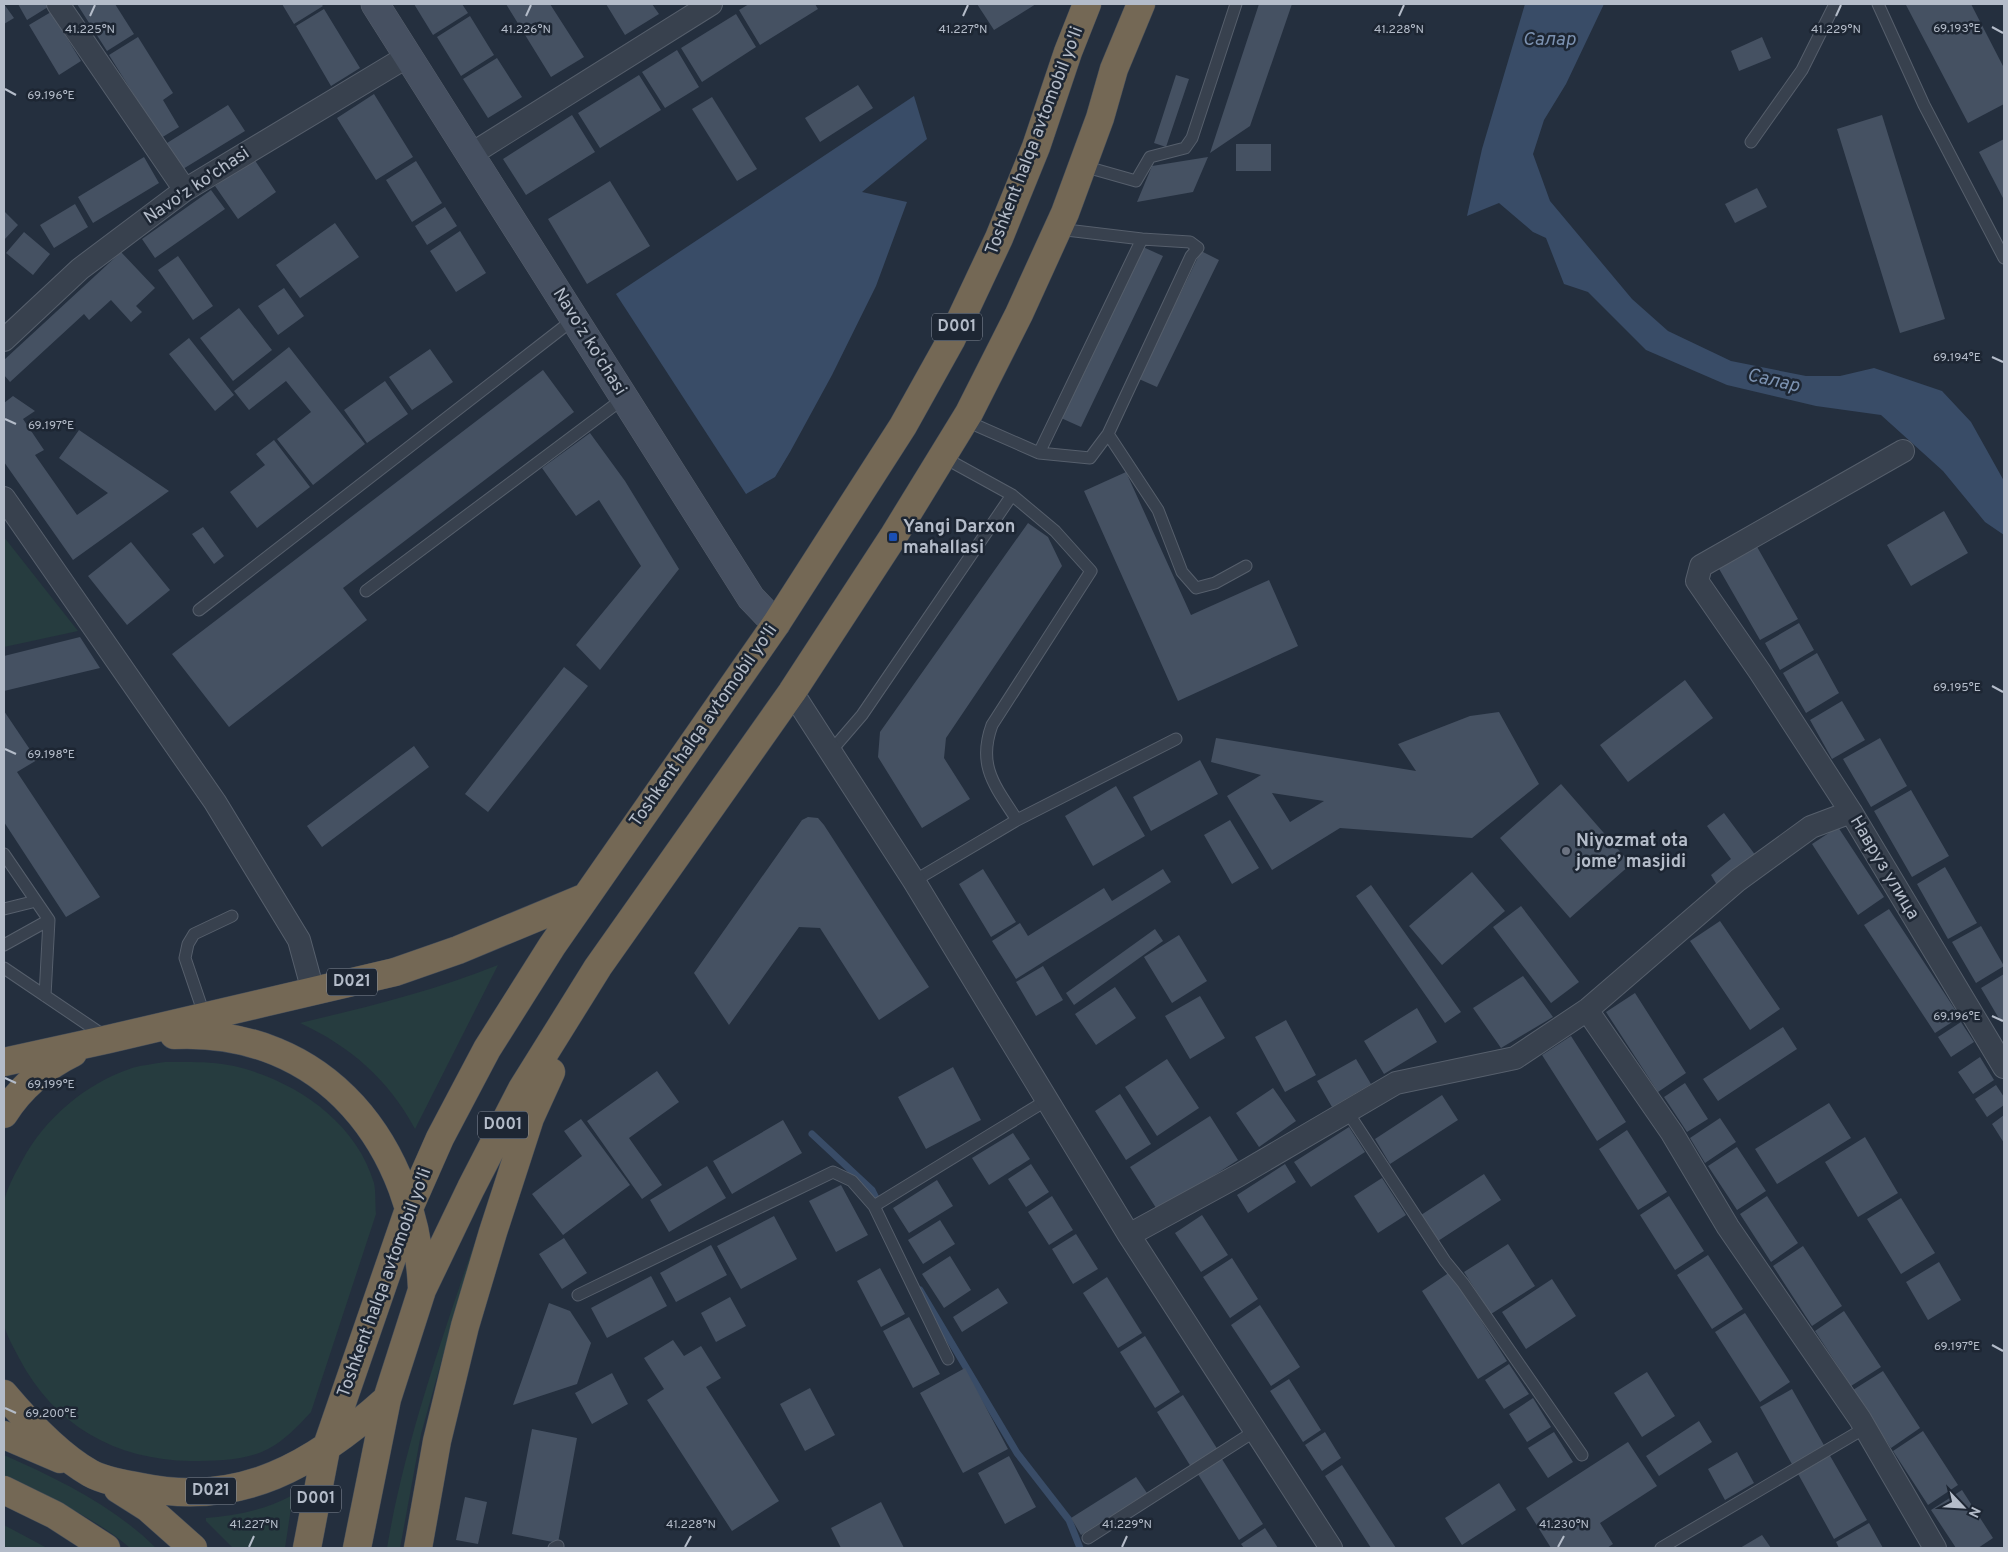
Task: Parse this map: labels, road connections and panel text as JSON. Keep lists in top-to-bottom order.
{
  "streets": {
    "highway": ["Toshkent halqa avtomobil yo'li", "D001", "D021"],
    "street": ["Navo'z ko'chasi", "Навруз улица"]
  },
  "crossings": [
    ["Toshkent halqa avtomobil yo'li", "Navo'z ko'chasi"],
    ["Toshkent halqa avtomobil yo'li", "D001"],
    ["Toshkent halqa avtomobil yo'li", "D021"],
    ["D001", "D021"]
  ],
  "water": ["Салар"],
  "places": {
    "transit": ["Yangi Darxon mahallasi"],
    "other": ["Niyozmat ota jome’ masjidi"]
  },
  "north": "bottom right",
  "coordinates": [
    "69.193°E",
    "41.225°N",
    "41.226°N",
    "41.227°N",
    "41.228°N",
    "41.229°N",
    "69.196°E",
    "69.194°E",
    "69.197°E",
    "69.195°E",
    "69.198°E",
    "69.199°E",
    "69.200°E",
    "41.230°N"
  ]
}
